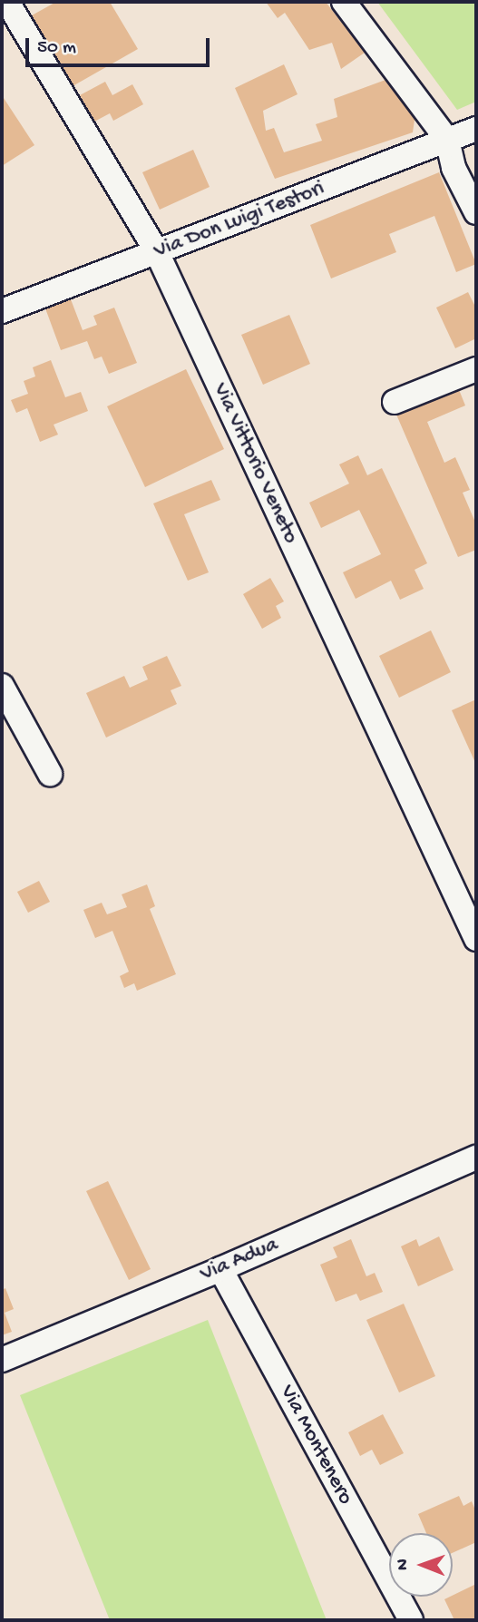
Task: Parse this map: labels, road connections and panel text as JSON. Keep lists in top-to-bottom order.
{
  "streets": {
    "street": [
      "Via Don Luigi Testori",
      "Via Vittorio Veneto",
      "Via Adua",
      "Via Montenero"
    ]
  },
  "crossings": [
    ["Via Don Luigi Testori", "Via Vittorio Veneto"],
    ["Via Adua", "Via Montenero"]
  ],
  "scale_bar": "50 m",
  "north": "left"
}
